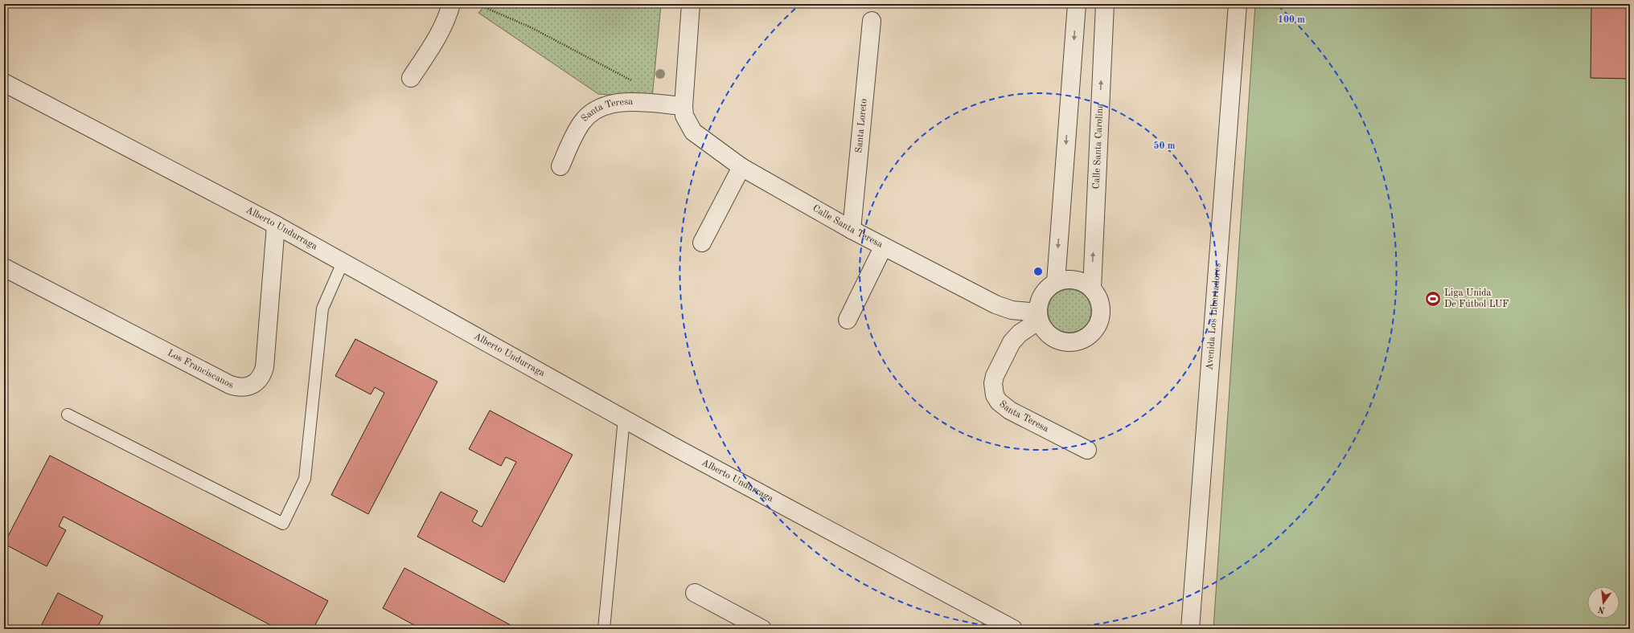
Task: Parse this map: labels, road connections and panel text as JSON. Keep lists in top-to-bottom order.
{
  "streets": {
    "street": [
      "Santa Teresa",
      "Santa Loreto",
      "Calle Santa Carolina",
      "Calle Santa Teresa",
      "Alberto Undurraga",
      "Avenida Los Libertadores",
      "Los Franciscanos"
    ]
  },
  "crossings": [
    ["Santa Teresa", "Calle Santa Carolina"],
    ["Santa Teresa", "Calle Santa Teresa"],
    ["Santa Loreto", "Calle Santa Teresa"],
    ["Calle Santa Carolina", "Calle Santa Teresa"],
    ["Alberto Undurraga", "Los Franciscanos"]
  ],
  "places": {
    "sports": ["Liga Unida De Fútbol LUF"]
  },
  "north": "bottom",
  "rings": ["100 m", "50 m"]
}
